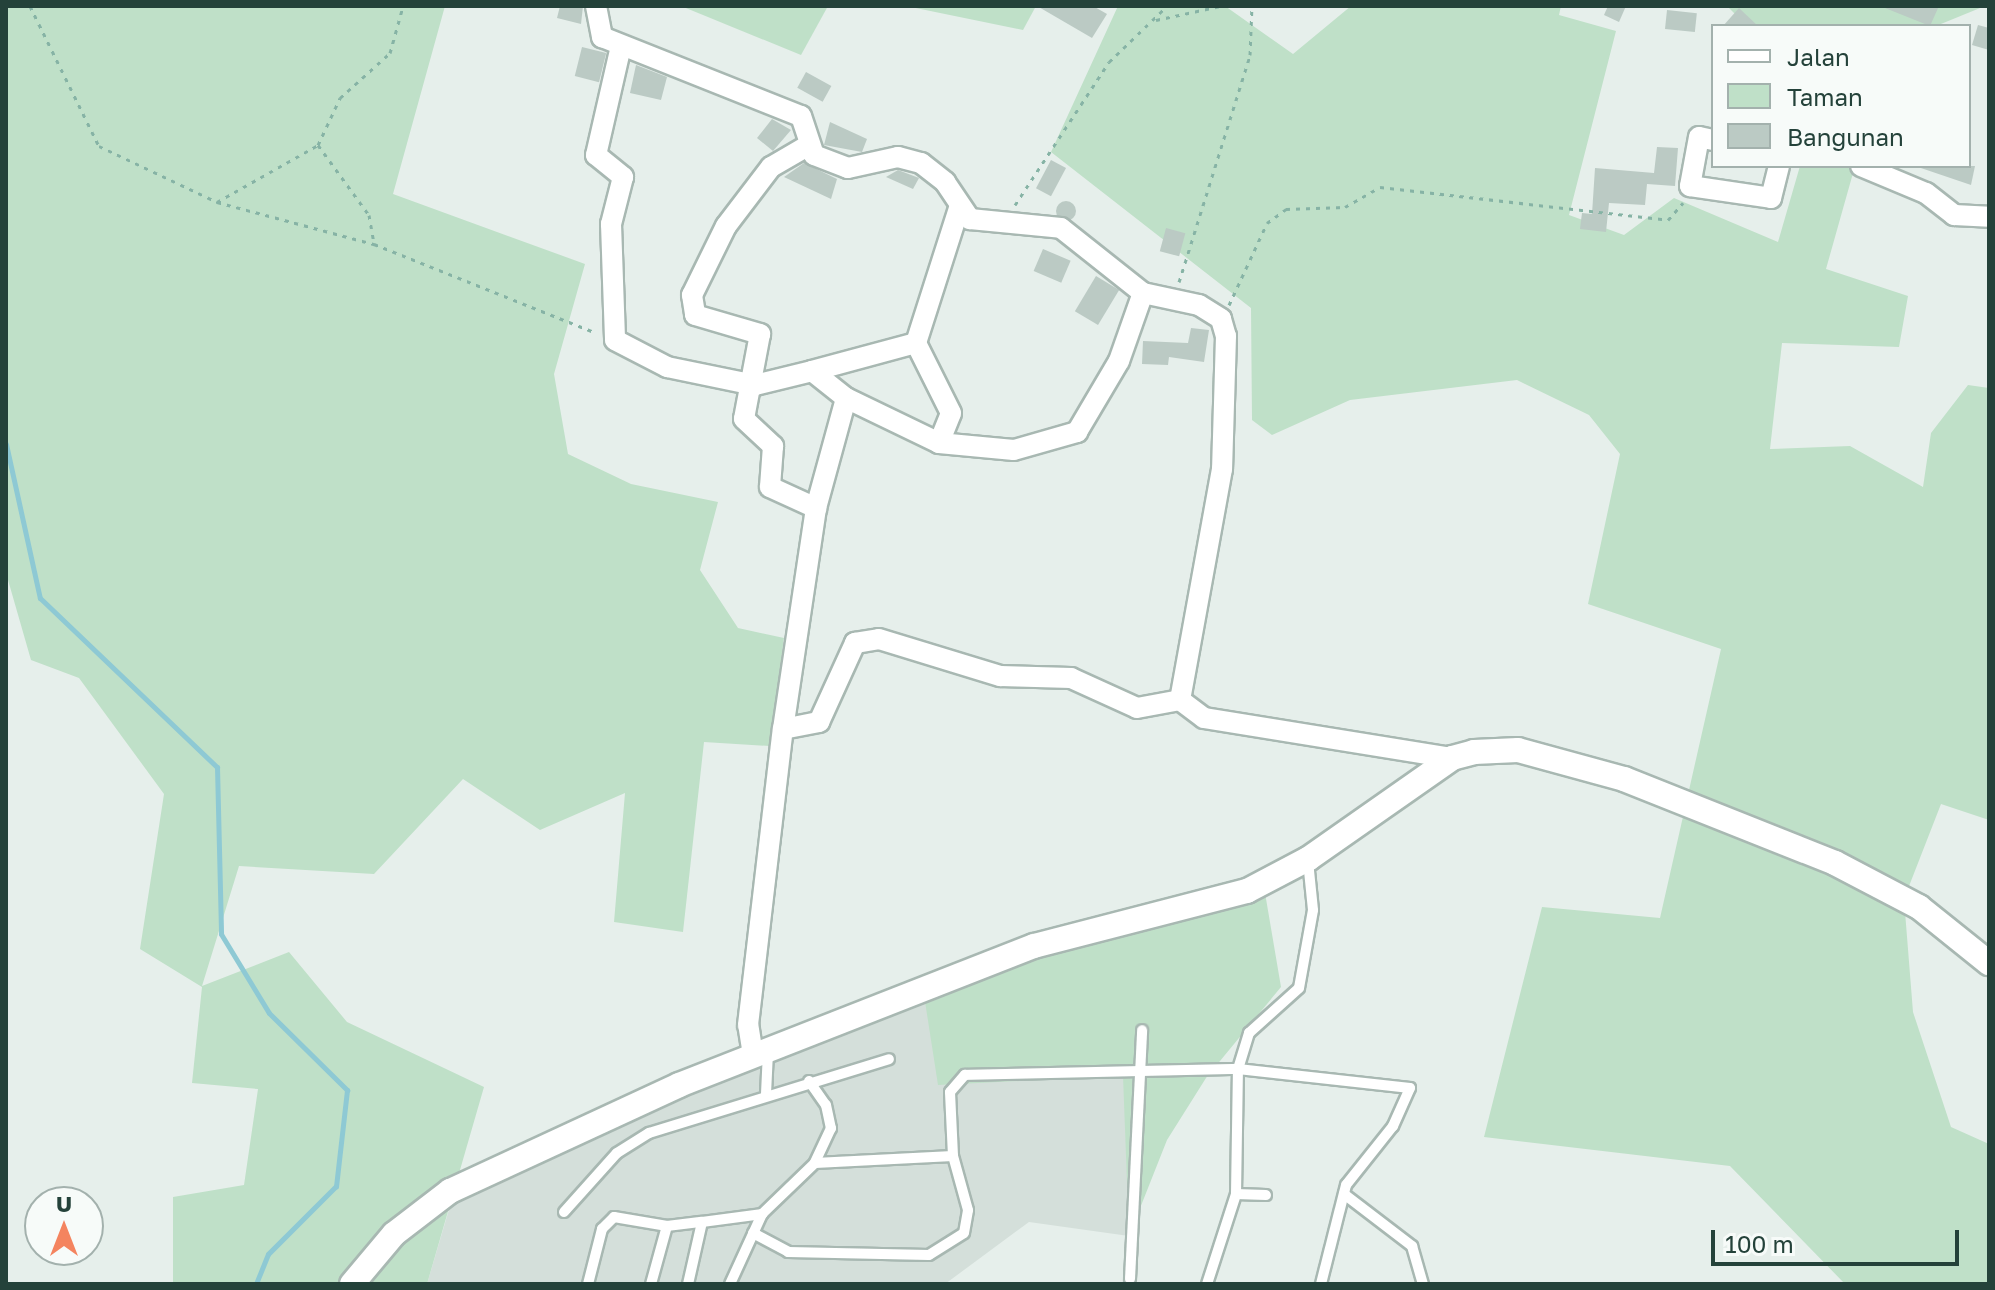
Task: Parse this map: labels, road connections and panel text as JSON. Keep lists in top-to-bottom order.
{
  "legend": ["Jalan", "Taman", "Bangunan"],
  "scale_bar": "100 m",
  "north": "top"
}
